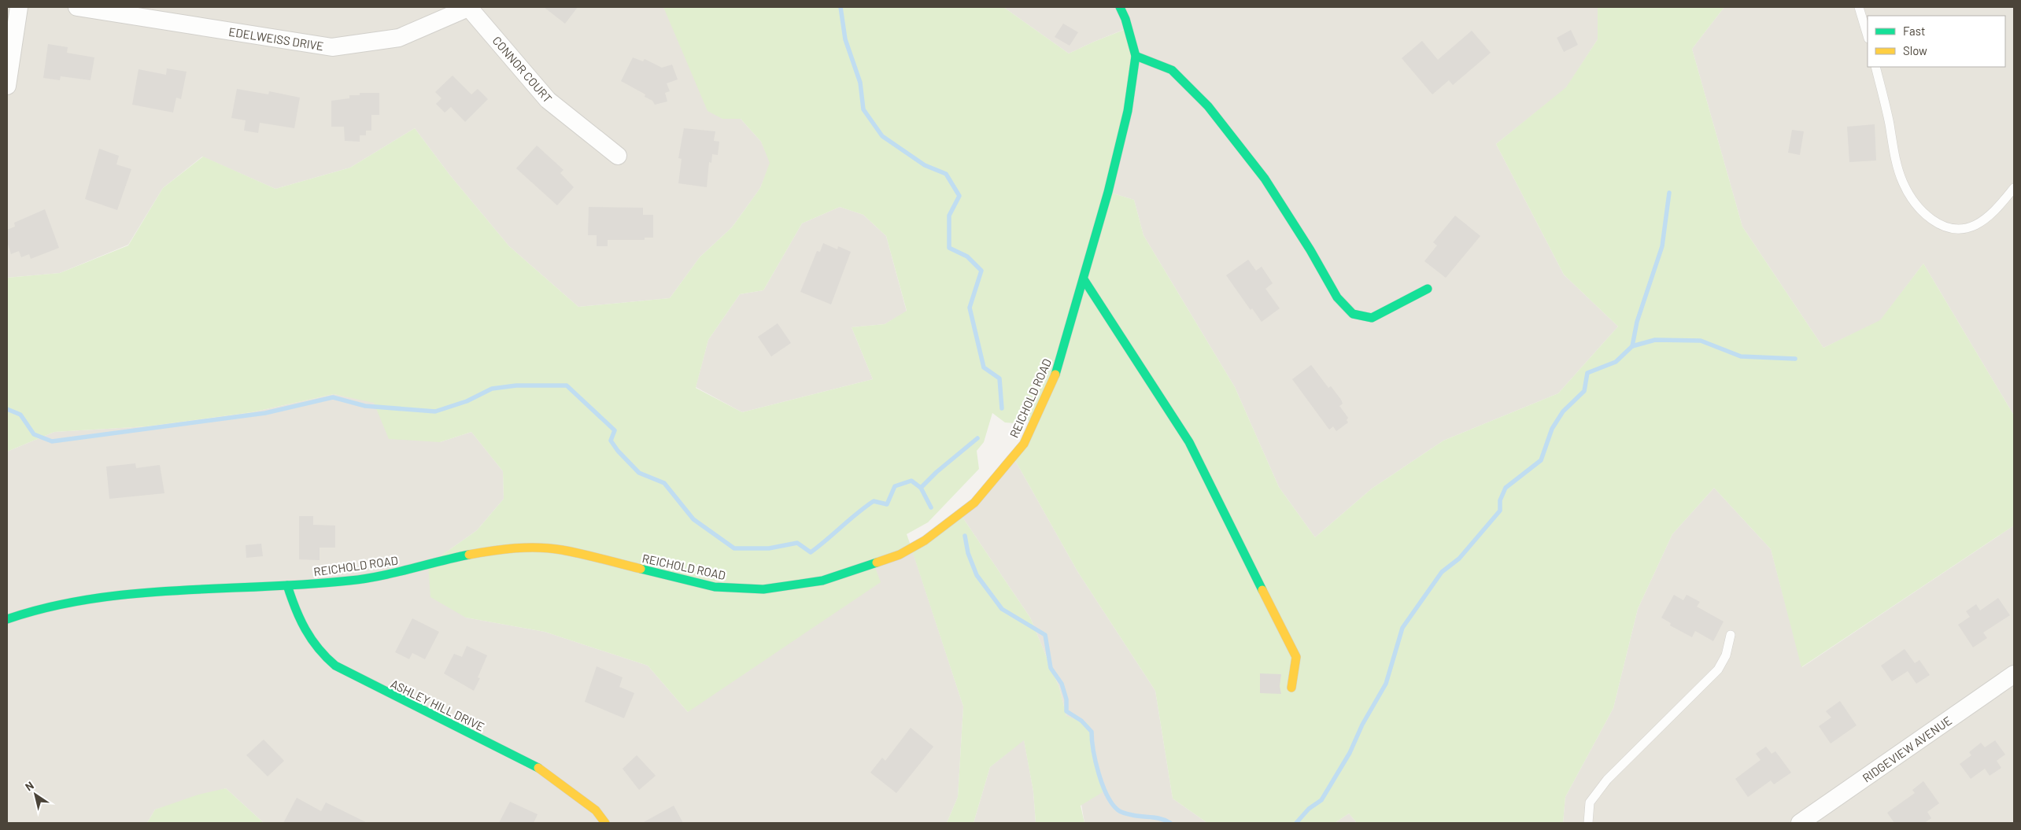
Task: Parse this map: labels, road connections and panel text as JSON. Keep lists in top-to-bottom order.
{
  "streets": {
    "street": [
      "EDELWEISS DRIVE",
      "CONNOR COURT",
      "REICHOLD ROAD",
      "ASHLEY HILL DRIVE",
      "RIDGEVIEW AVENUE"
    ]
  },
  "crossings": [
    ["EDELWEISS DRIVE", "CONNOR COURT"],
    ["REICHOLD ROAD", "ASHLEY HILL DRIVE"]
  ],
  "legend": ["Fast", "Slow"],
  "north": "top left"
}
